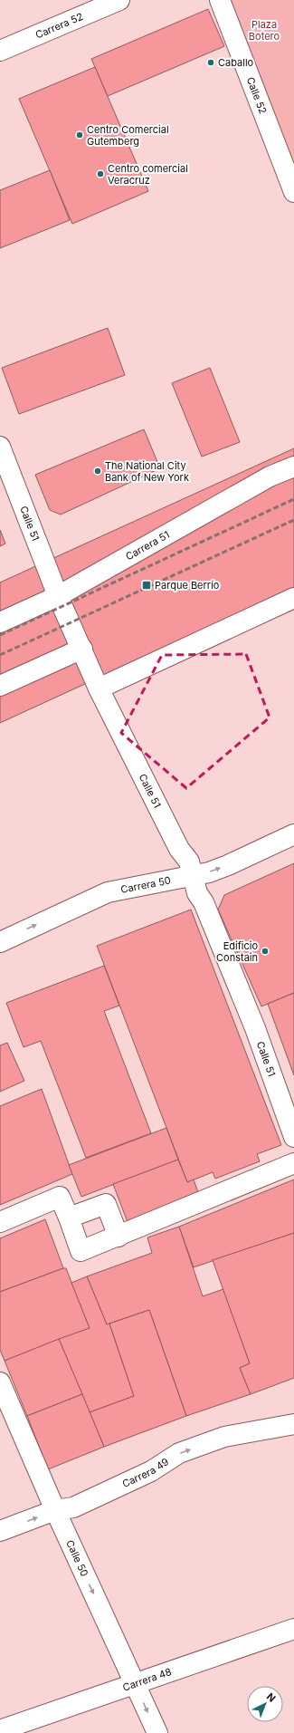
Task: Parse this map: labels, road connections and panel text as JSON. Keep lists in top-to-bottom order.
{
  "streets": {
    "street": [
      "Carrera 52",
      "Calle 52",
      "Calle 51",
      "Carrera 51",
      "Carrera 50",
      "Carrera 49",
      "Calle 50",
      "Carrera 48"
    ]
  },
  "crossings": [
    ["Calle 51", "Carrera 51"],
    ["Calle 51", "Carrera 50"],
    ["Carrera 49", "Calle 50"],
    ["Calle 50", "Carrera 48"]
  ],
  "one_way": ["Carrera 50", "Carrera 49", "Calle 50"],
  "parks": ["Plaza Botero"],
  "places": {
    "other": [
      "Caballo",
      "Centro Comercial Gutemberg",
      "Centro comercial Veracruz",
      "The National City Bank of New York",
      "Edificio Constain"
    ],
    "transit": ["Parque Berrío"]
  },
  "north": "top right"
}
